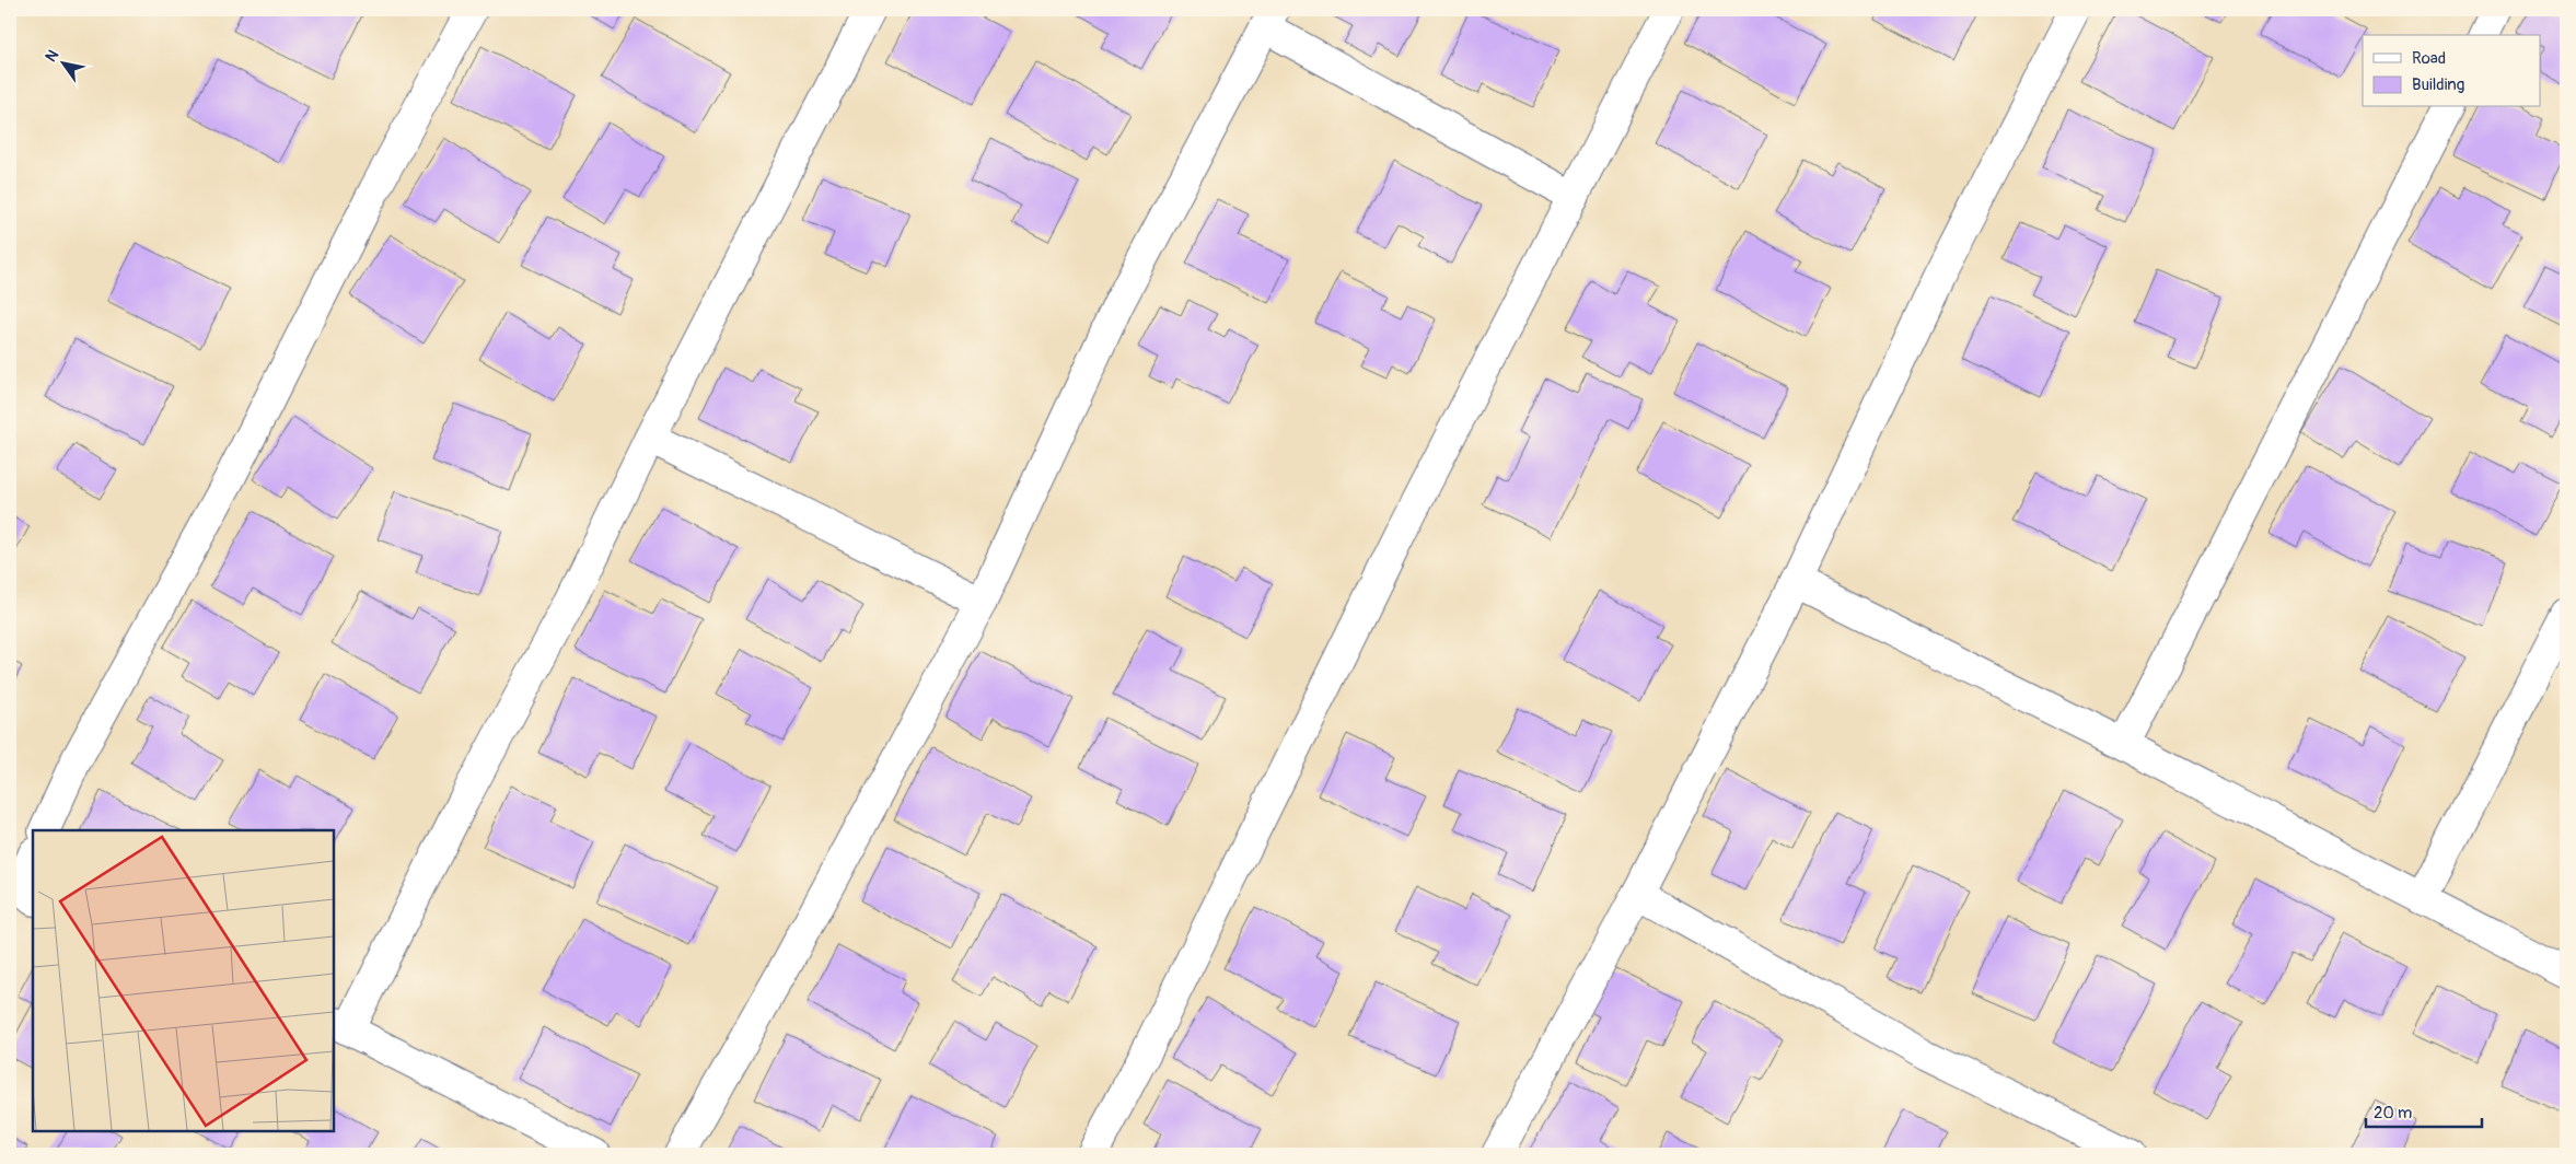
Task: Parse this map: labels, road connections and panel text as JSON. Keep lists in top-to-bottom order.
{
  "legend": ["Road", "Building"],
  "scale_bar": "20 m",
  "north": "top left"
}
